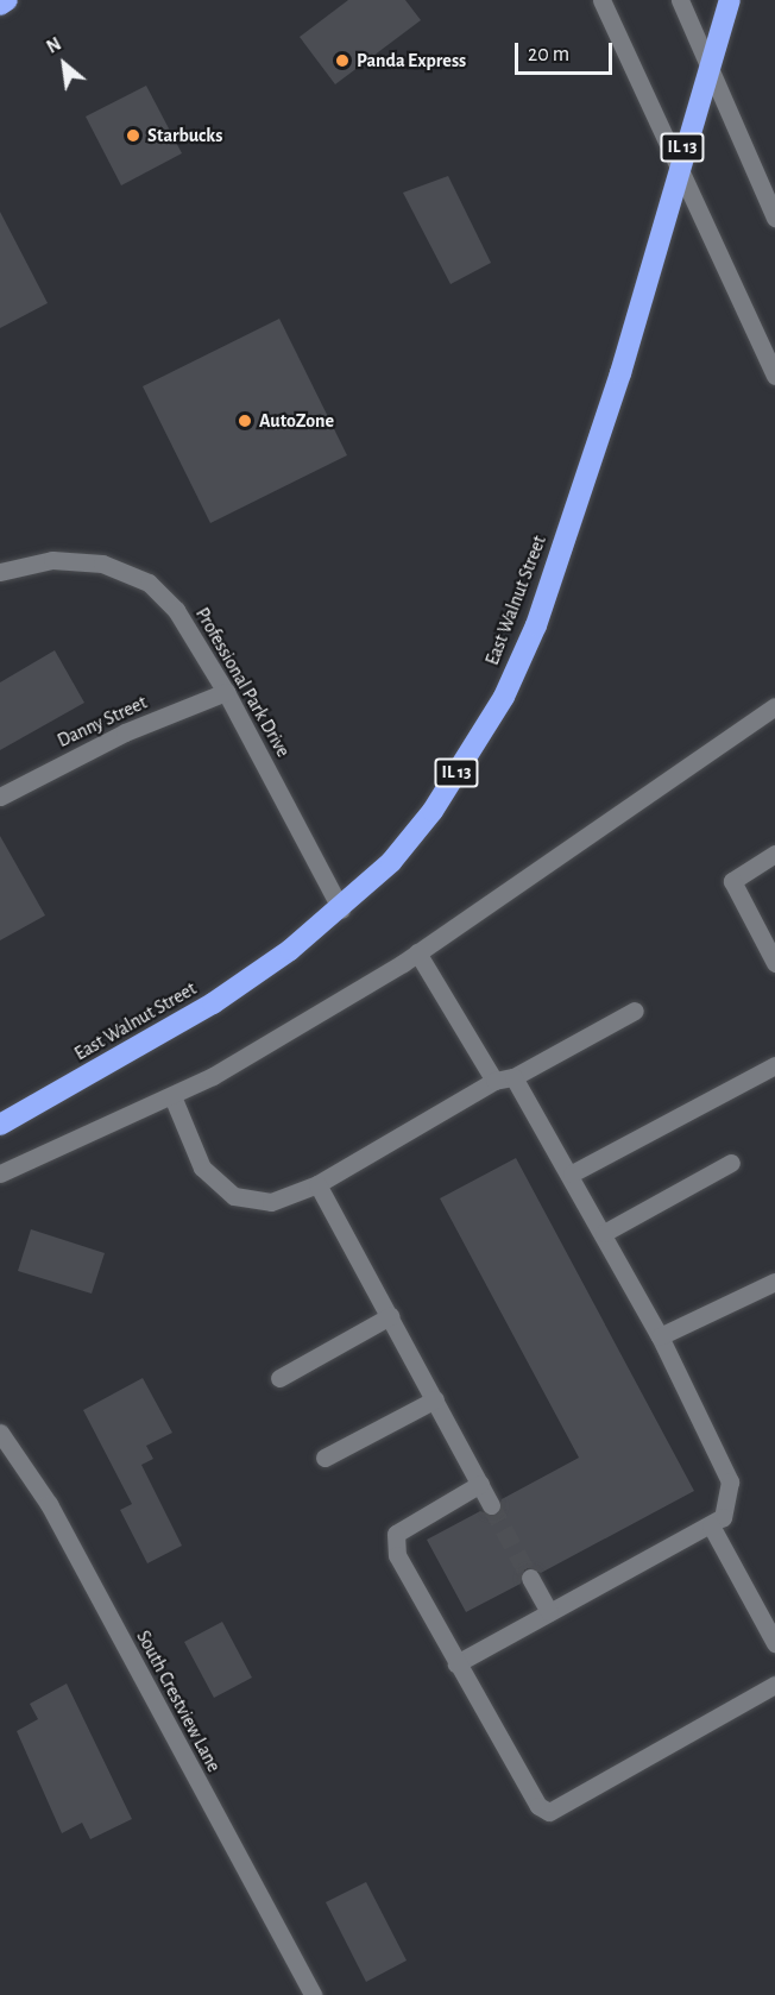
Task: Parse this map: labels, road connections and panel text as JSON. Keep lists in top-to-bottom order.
{
  "streets": {
    "highway": ["IL 13", "East Walnut Street"],
    "street": ["Professional Park Drive", "Danny Street", "South Crestview Lane"]
  },
  "crossings": [
    ["East Walnut Street", "Professional Park Drive"],
    ["Professional Park Drive", "Danny Street"]
  ],
  "places": ["Panda Express", "Starbucks", "AutoZone"],
  "scale_bar": "20 m",
  "north": "top left"
}
